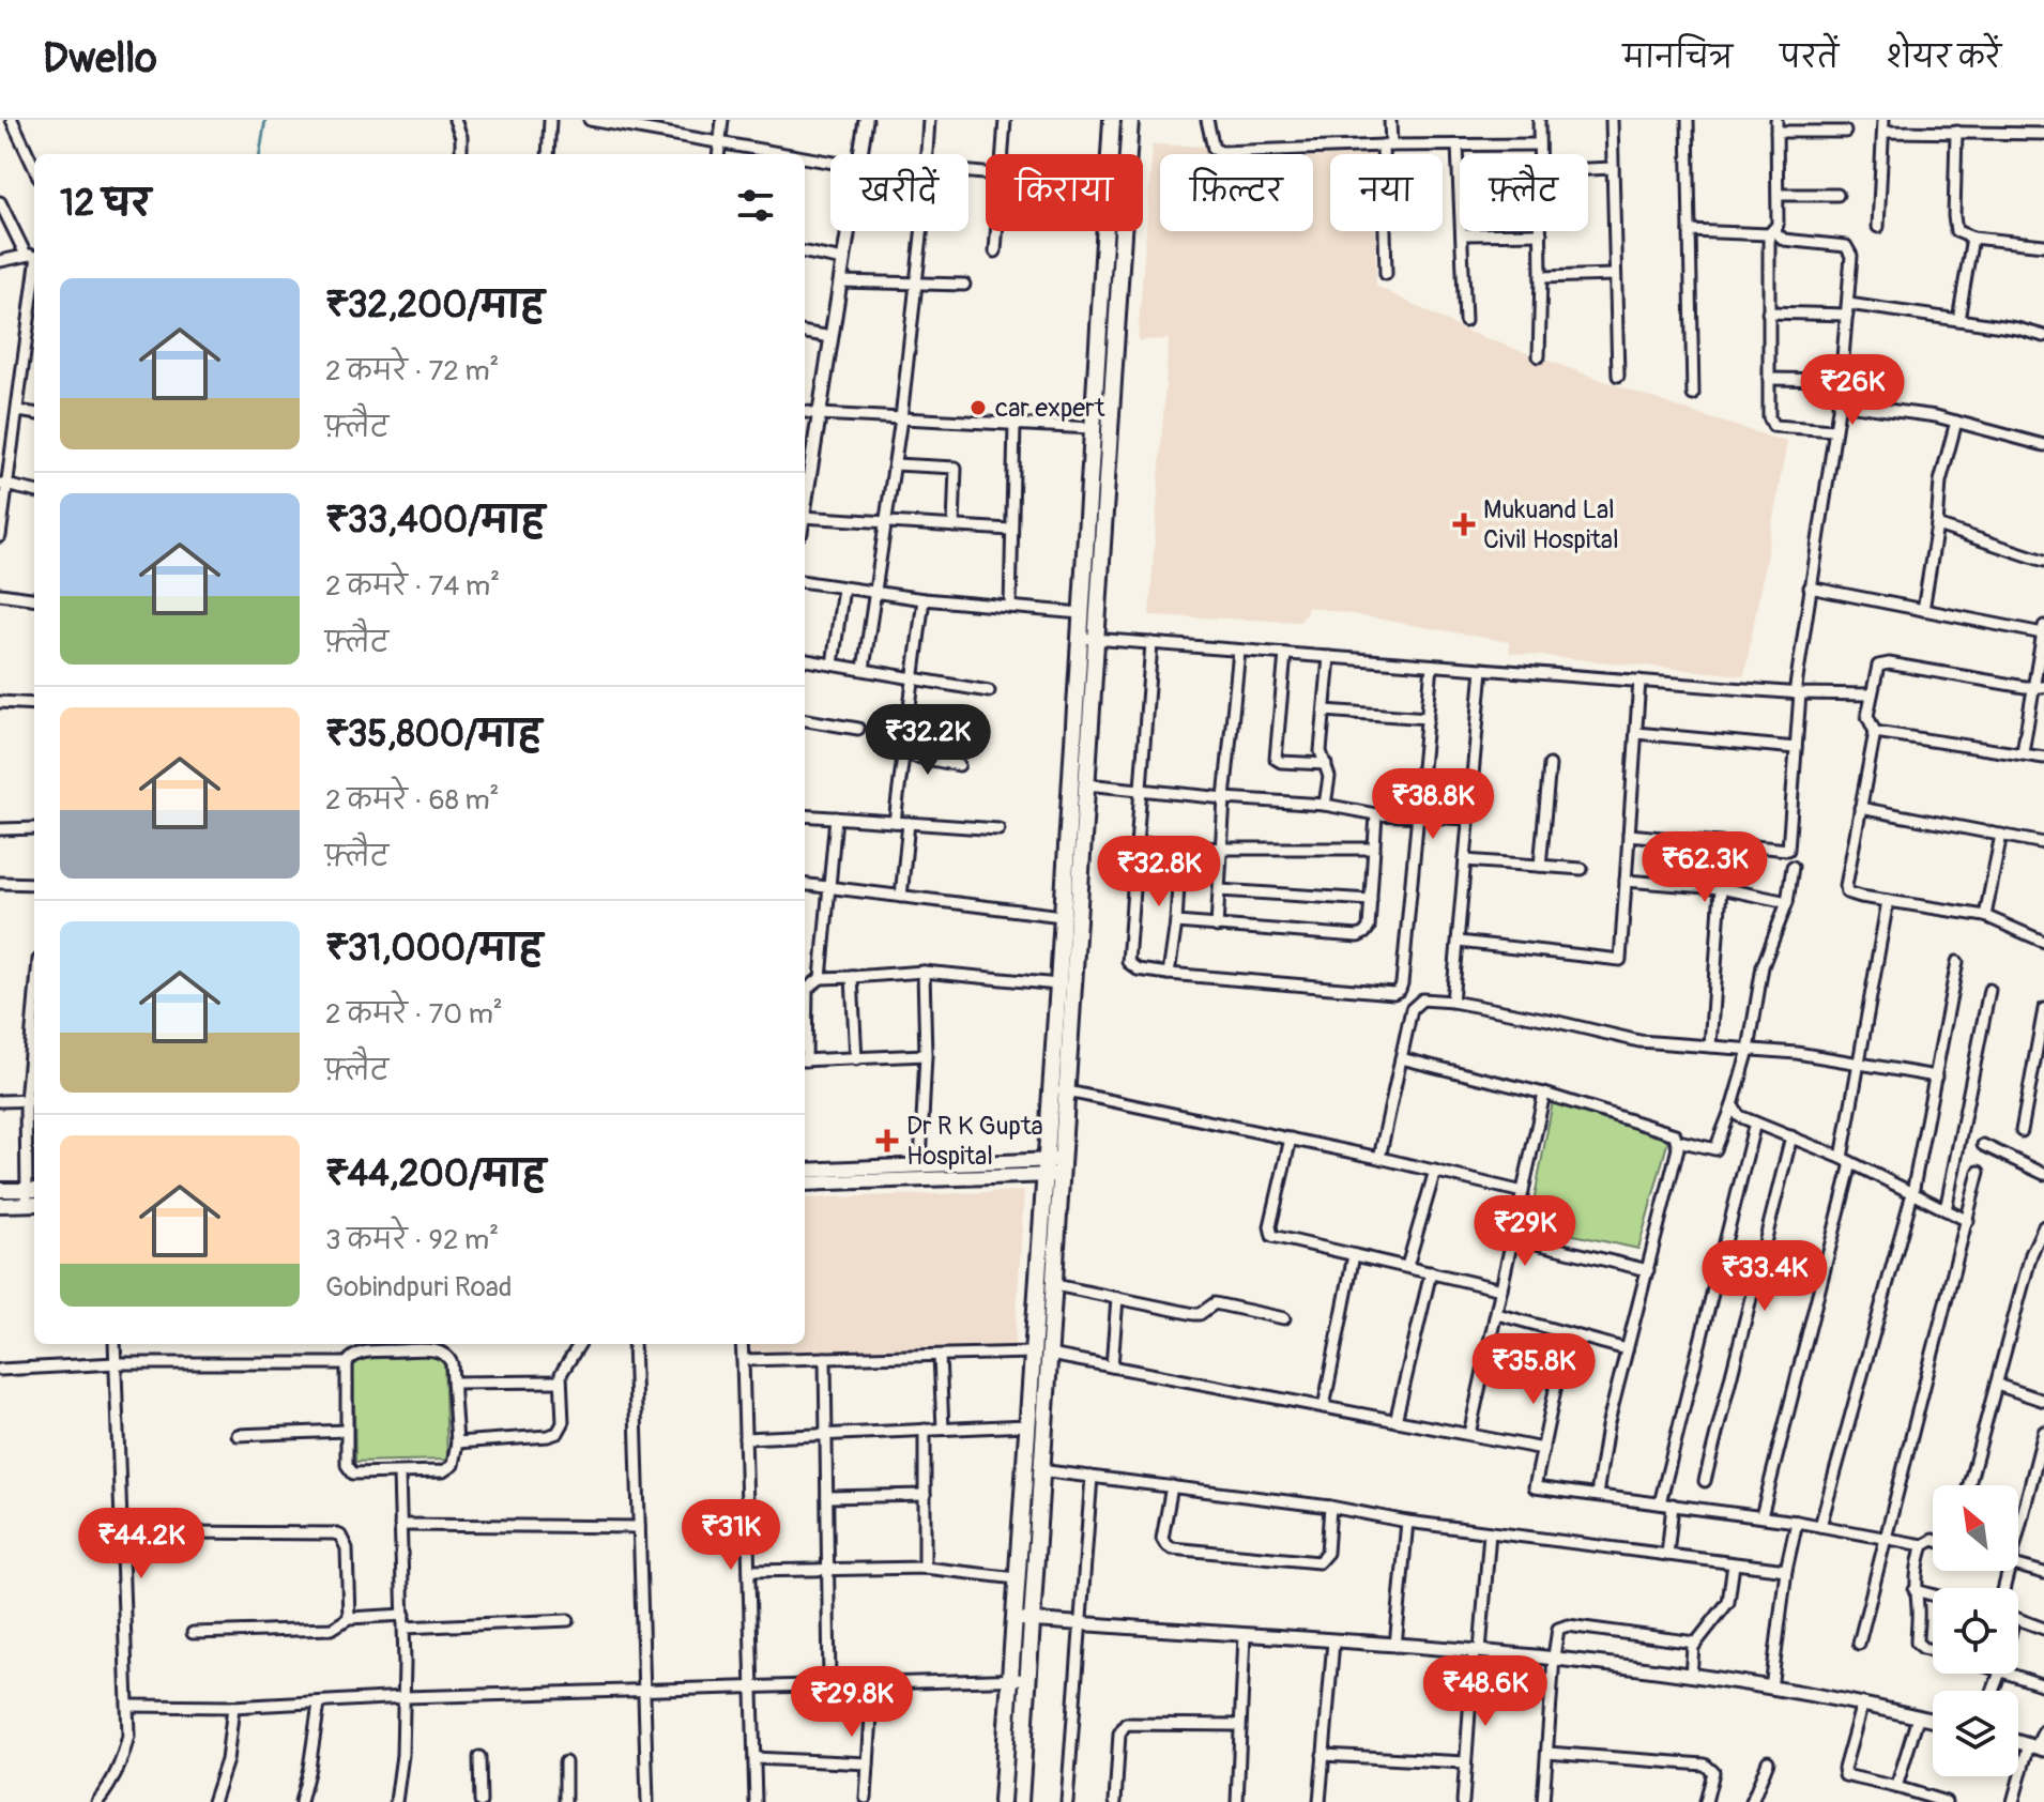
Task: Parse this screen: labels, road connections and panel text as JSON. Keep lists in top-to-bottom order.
{
  "places": {
    "other": ["car expert"],
    "health": ["Mukuand Lal Civil Hospital", "Dr R K Gupta Hospital"]
  },
  "north": "top left",
  "page": {
    "header": "Dwello",
    "nav": ["मानचित्र", "परतें", "शेयर करें"],
    "chip": [
      "खरीदें",
      "किराया",
      "फ़िल्टर",
      "नया",
      "फ़्लैट"
    ],
    "heading": "12 घर",
    "list": [
      {
        "name": "₹32,200/माह",
        "note": "2 कमरे · 72 m² · फ़्लैट"
      },
      {
        "name": "₹33,400/माह",
        "note": "2 कमरे · 74 m² · फ़्लैट"
      },
      {
        "name": "₹35,800/माह",
        "note": "2 कमरे · 68 m² · फ़्लैट"
      },
      {
        "name": "₹31,000/माह",
        "note": "2 कमरे · 70 m² · फ़्लैट"
      },
      {
        "name": "₹44,200/माह",
        "note": "3 कमरे · 92 m² · Gobindpuri Road"
      }
    ],
    "price": [
      "₹26K",
      "₹32.2K",
      "₹38.8K",
      "₹62.3K",
      "₹32.8K",
      "₹29K",
      "₹33.4K",
      "₹35.8K",
      "₹31K",
      "₹44.2K",
      "₹48.6K",
      "₹29.8K"
    ]
  }
}
